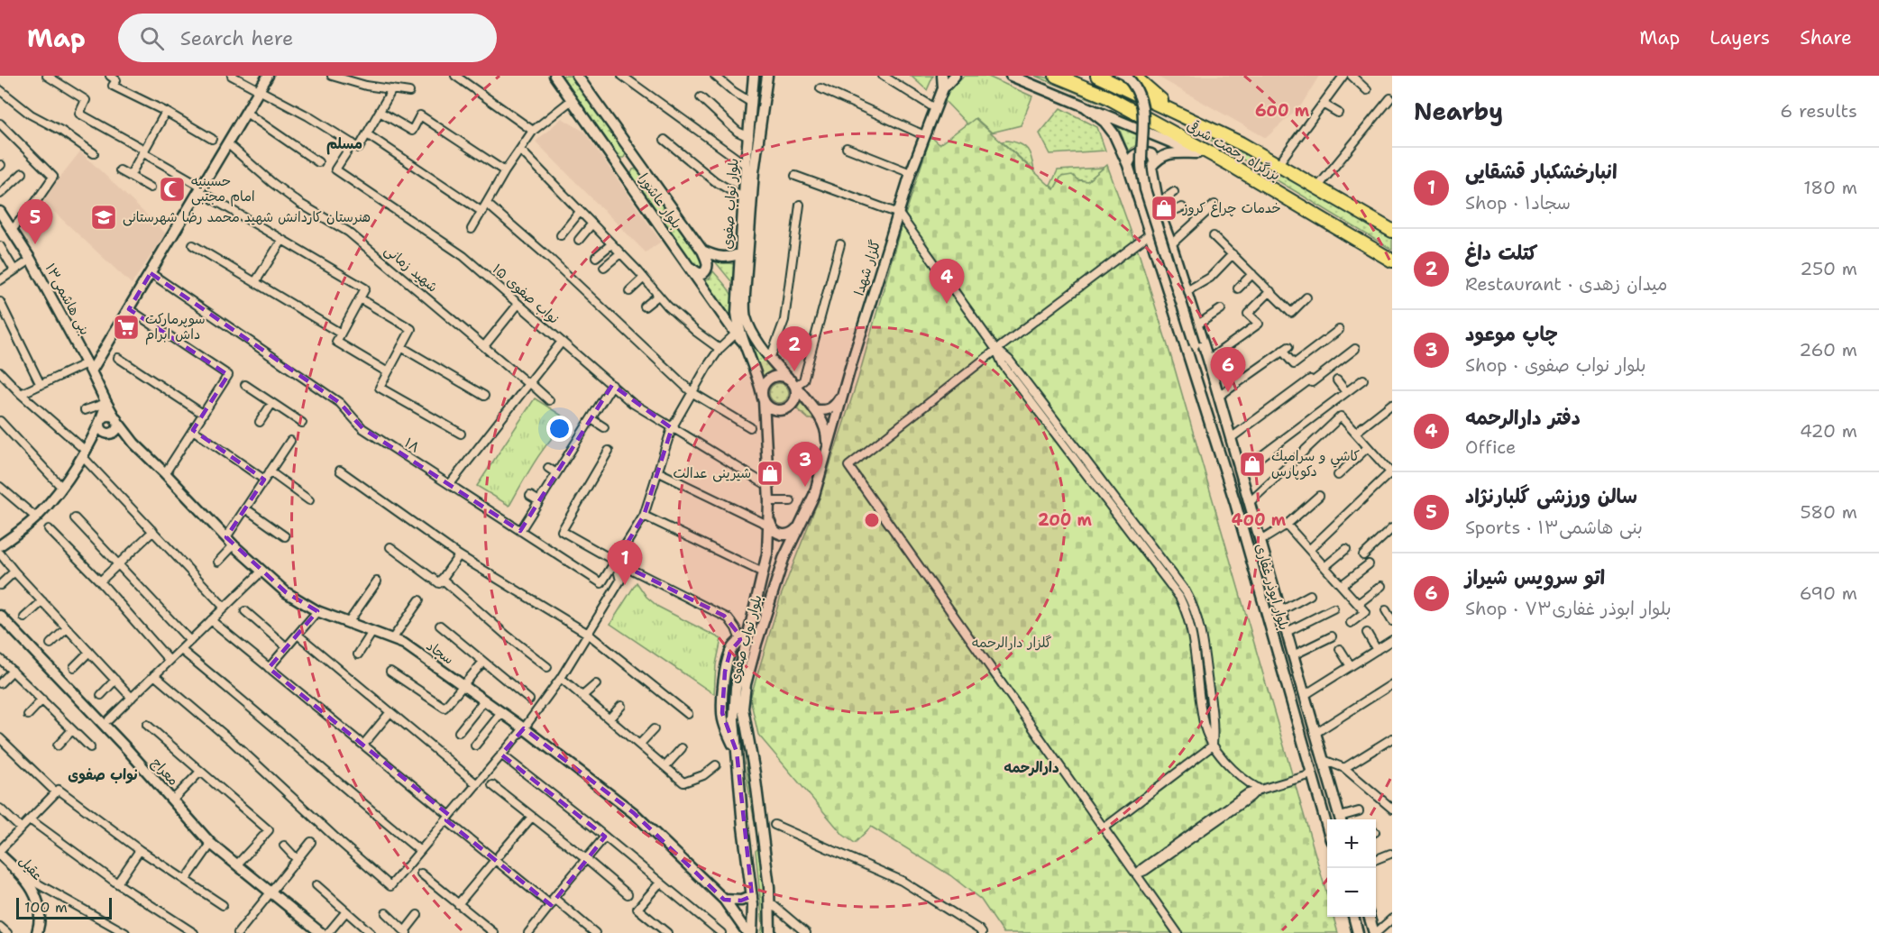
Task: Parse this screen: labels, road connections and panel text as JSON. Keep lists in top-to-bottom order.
{
  "streets": {
    "highway": ["بزرگراه رحمت شرقی"],
    "main road": [
      "بلوار عاشورا",
      "بلوار نواب صفوی",
      "گلزار شهدا",
      "بنی هاشمی۱۳",
      "بلوار ابوذر غفاری",
      "سجاد",
      "معراج",
      "عقیل"
    ],
    "street": ["شهید زمانی", "نواب صفوی ۱۵", "۱۸"]
  },
  "crossings": [
    ["بلوار عاشورا", "بلوار نواب صفوی"],
    ["بلوار نواب صفوی", "گلزار شهدا"],
    ["بلوار نواب صفوی", "نواب صفوی ۱۵"],
    ["بنی هاشمی۱۳", "سجاد"]
  ],
  "districts": ["مسلم", "دارالرحمه", "نواب صفوی"],
  "parks": ["گلزار دارالرحمه"],
  "places": {
    "mosque": ["حسینیه امام مجتبی"],
    "shop": ["خدمات چراغ کروز", "كاشي و سراميك دكوپارس", "شیرینی عدالت"],
    "school or university": ["هنرستان کاردانش شهید محمد رضا شهرستانی"],
    "supermarket": ["سوپرمارکت داش ابرام"]
  },
  "scale_bar": "100 m",
  "page": {
    "header": "Map",
    "search": "Search here",
    "nav": ["Map", "Layers", "Share"],
    "heading": ["Nearby", "6 results"],
    "list": [
      {
        "mark": "1",
        "name": "انبارخشکبار قشقایی",
        "note": "Shop · ۱سجاد",
        "value": "180 m"
      },
      {
        "mark": "2",
        "name": "کتلت داغ",
        "note": "Restaurant · میدان زهدی",
        "value": "250 m"
      },
      {
        "mark": "3",
        "name": "چاپ موعود",
        "note": "Shop · بلوار نواب صفوی",
        "value": "260 m"
      },
      {
        "mark": "4",
        "name": "دفتر دارالرحمه",
        "note": "Office",
        "value": "420 m"
      },
      {
        "mark": "5",
        "name": "سالن ورزشی گلبارنژاد",
        "note": "Sports · بنی هاشمی۱۳",
        "value": "580 m"
      },
      {
        "mark": "6",
        "name": "اتو سرویس شیراز",
        "note": "Shop · بلوار ابوذر غفاری۷۳",
        "value": "690 m"
      }
    ],
    "pins": [
      "5",
      "4",
      "2",
      "6",
      "3",
      "1"
    ],
    "map_buttons": ["+", "−"],
    "scale": "100 m"
  },
  "rings": ["600 m", "200 m", "400 m"]
}
